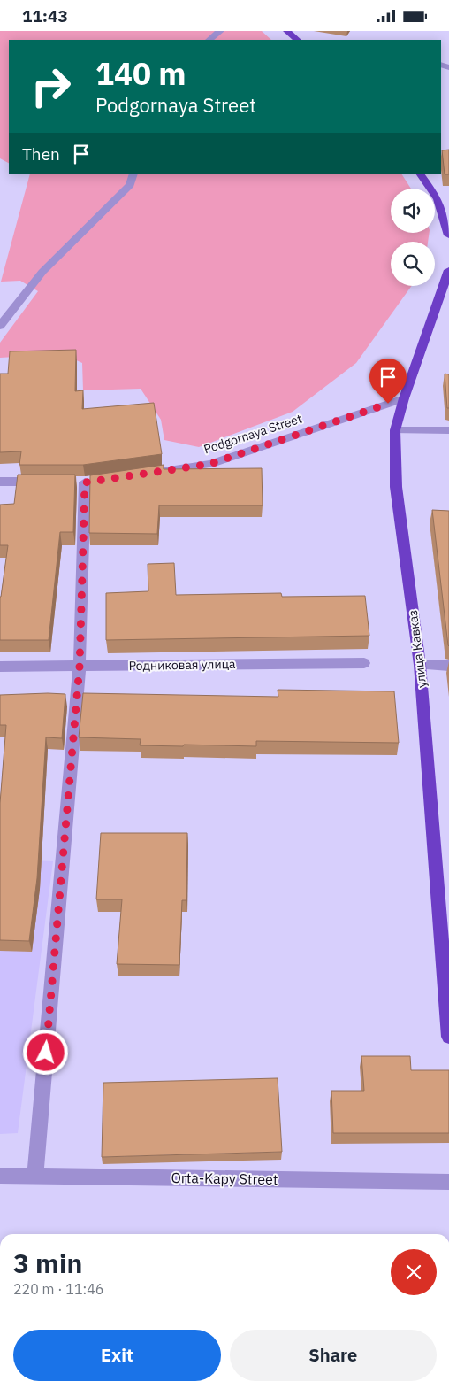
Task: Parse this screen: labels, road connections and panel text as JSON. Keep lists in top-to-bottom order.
{
  "streets": {
    "highway": ["улица Кавказ"],
    "street": ["Podgornaya Street", "Родниковая улица", "Orta-Kapy Street"]
  },
  "crossings": [
    ["Podgornaya Street", "улица Кавказ"]
  ],
  "page": {
    "status": "11:43",
    "turn": ["140 m", "Podgornaya Street"],
    "then": "Then",
    "heading": ["3 min", "220 m · 11:46"],
    "buttons": ["Exit", "Share"]
  }
}
